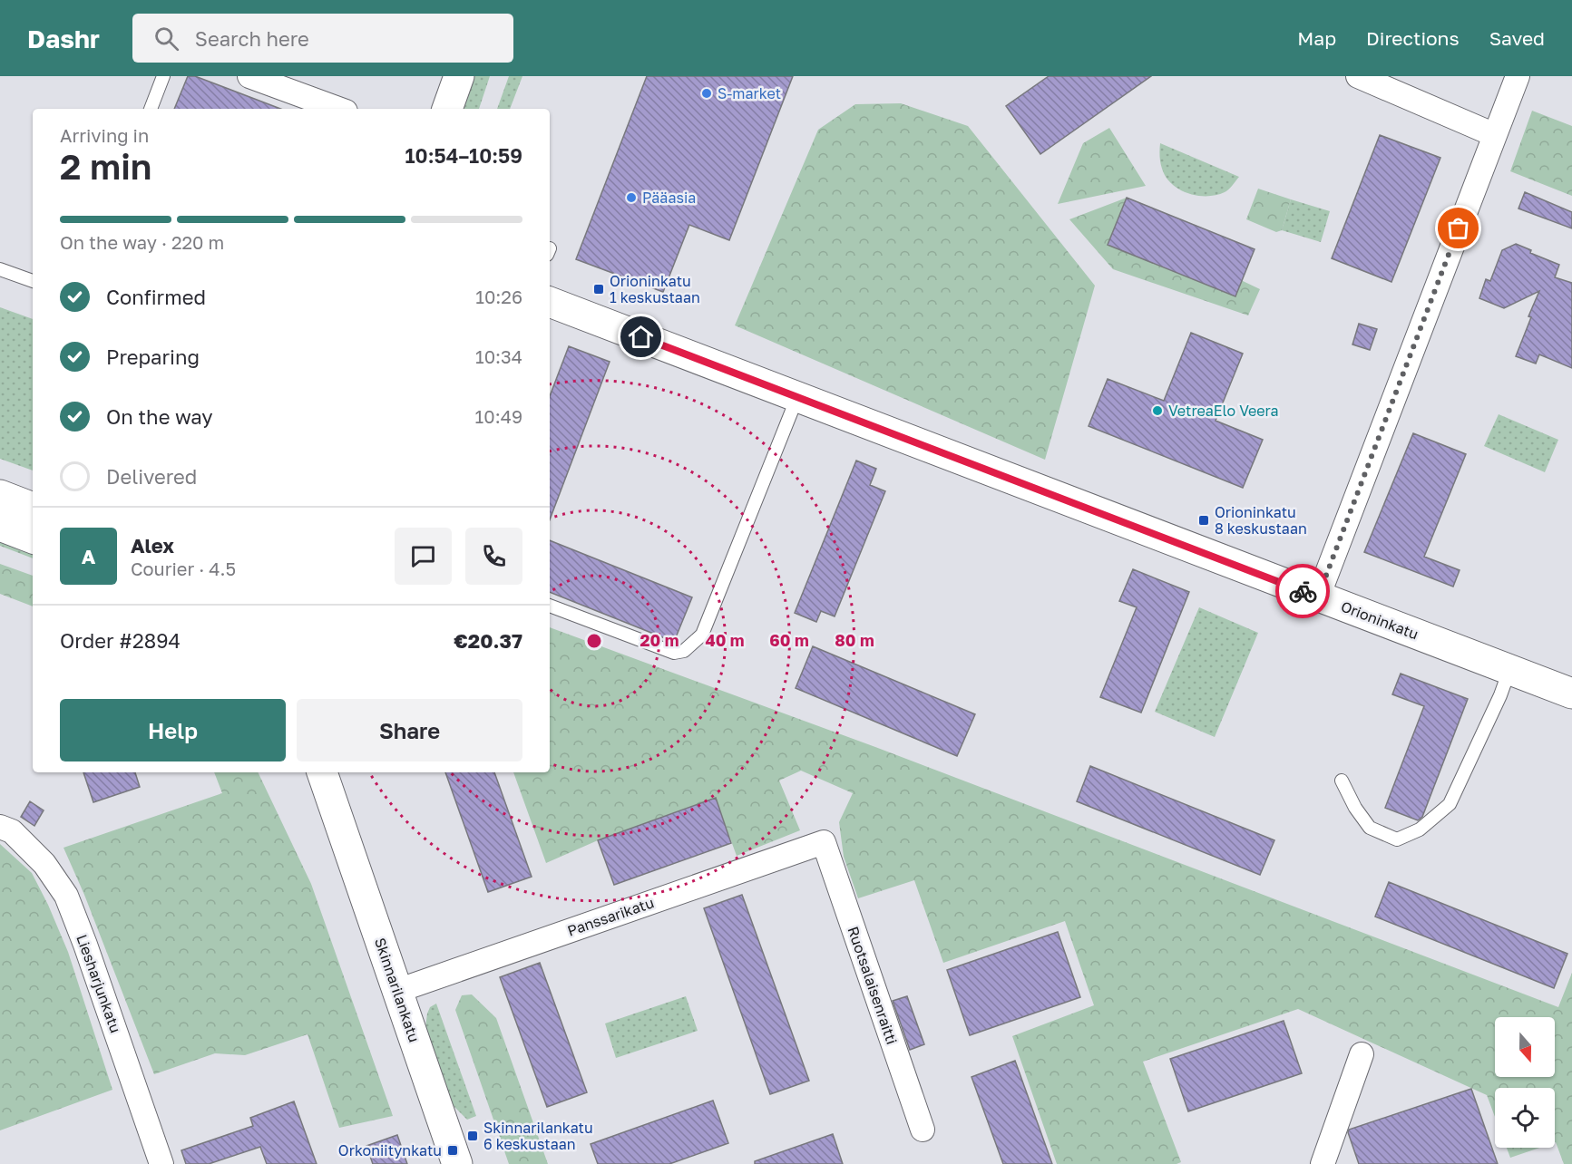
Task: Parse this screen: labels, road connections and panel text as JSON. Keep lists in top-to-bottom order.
{
  "streets": {
    "main road": ["Orioninkatu", "Skinnarilankatu"],
    "street": ["Panssarikatu", "Liesharjunkatu", "Ruotsalaisenraitti"]
  },
  "crossings": [
    ["Panssarikatu", "Ruotsalaisenraitti"],
    ["Panssarikatu", "Skinnarilankatu"]
  ],
  "places": {
    "other": ["S-market", "Pääasia", "VetreaElo Veera"],
    "transit": [
      "Orioninkatu 1 keskustaan",
      "Orioninkatu 8 keskustaan",
      "Skinnarilankatu 6 keskustaan",
      "Orkoniitynkatu"
    ]
  },
  "north": "bottom",
  "page": {
    "header": "Dashr",
    "search": "Search here",
    "nav": ["Map", "Directions", "Saved"],
    "heading": ["2 min", "Arriving in", "10:54–10:59"],
    "panel": [
      "Alex",
      "Courier · 4.5",
      "Order #2894",
      "€20.37"
    ],
    "bar": "On the way · 220 m",
    "list": [
      ["Confirmed", "10:26"],
      ["Preparing", "10:34"],
      ["On the way", "10:49"],
      "Delivered"
    ],
    "round": "A",
    "buttons": ["Help", "Share"]
  },
  "rings": [
    "20 m",
    "40 m",
    "60 m",
    "80 m"
  ]
}
